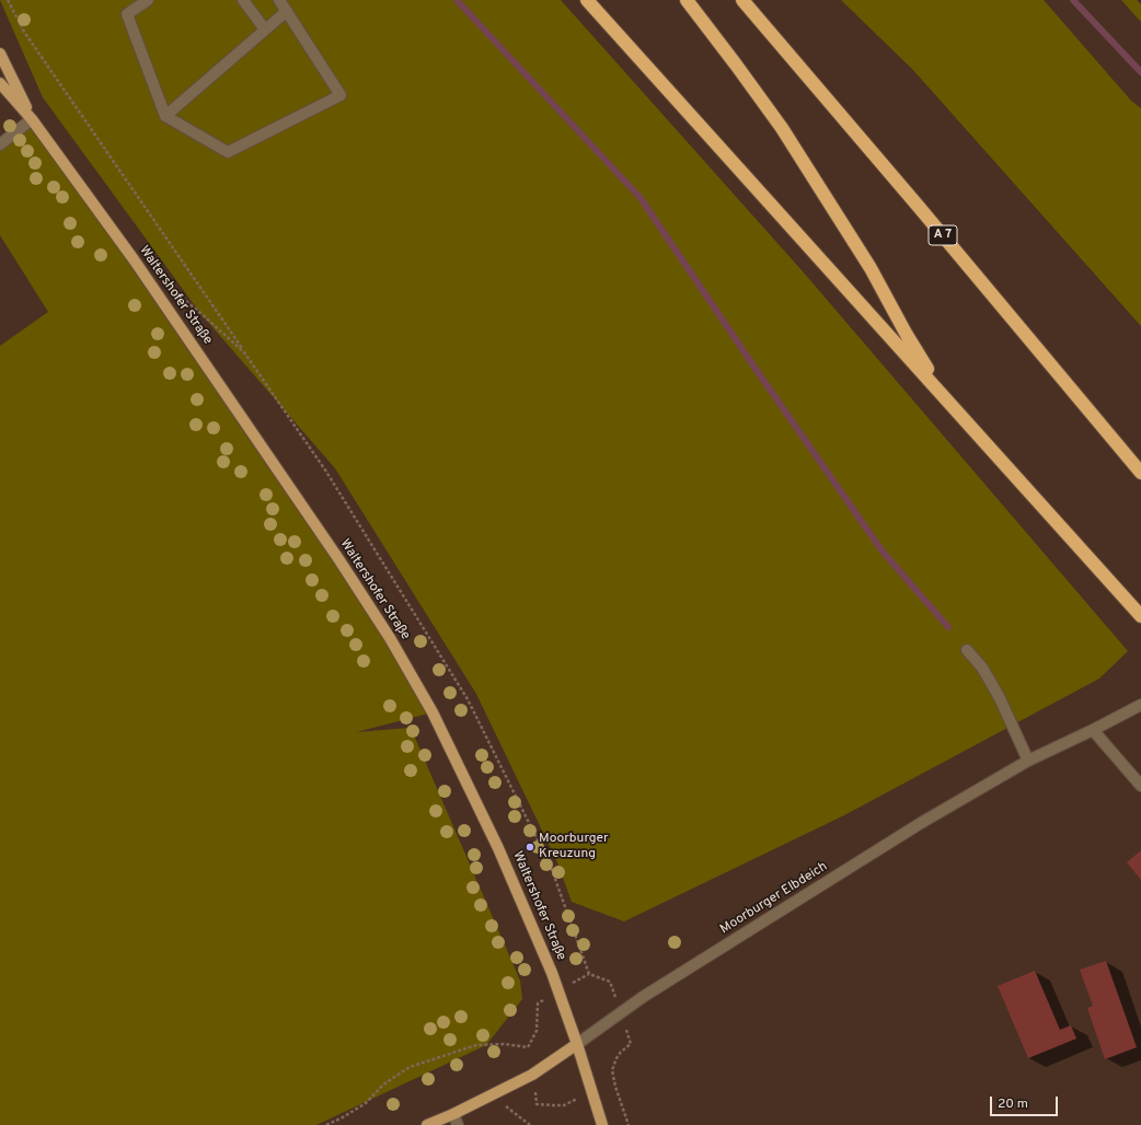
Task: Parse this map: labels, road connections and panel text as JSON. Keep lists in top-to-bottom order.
{
  "streets": {
    "highway": ["A 7"],
    "main road": ["Waltershofer Straße", "Moorburger Elbdeich"]
  },
  "crossings": [
    ["Waltershofer Straße", "Moorburger Elbdeich"]
  ],
  "places": ["Moorburger Kreuzung"],
  "scale_bar": "20 m"
}
